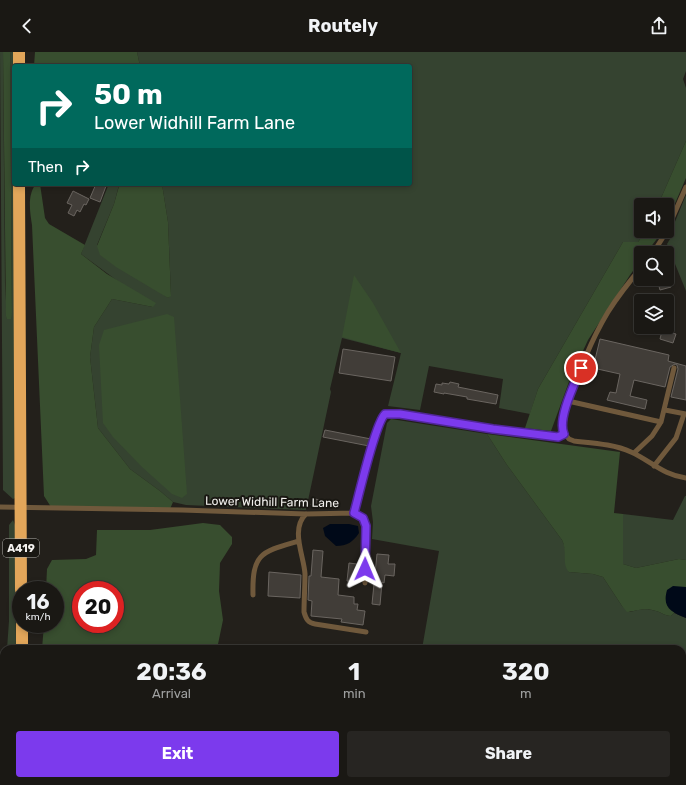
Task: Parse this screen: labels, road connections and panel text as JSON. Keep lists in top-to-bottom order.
{
  "streets": {
    "highway": ["A419"],
    "lane": ["Lower Widhill Farm Lane"]
  },
  "crossings": [
    ["Lower Widhill Farm Lane", "A419"]
  ],
  "page": {
    "header": "Routely",
    "turn": ["50 m", "Lower Widhill Farm Lane"],
    "then": "Then",
    "speed": "16 km/h",
    "limit": "20",
    "eta": [
      "20:36",
      "Arrival",
      "1",
      "min",
      "320",
      "m"
    ],
    "buttons": ["Exit", "Share"]
  }
}
